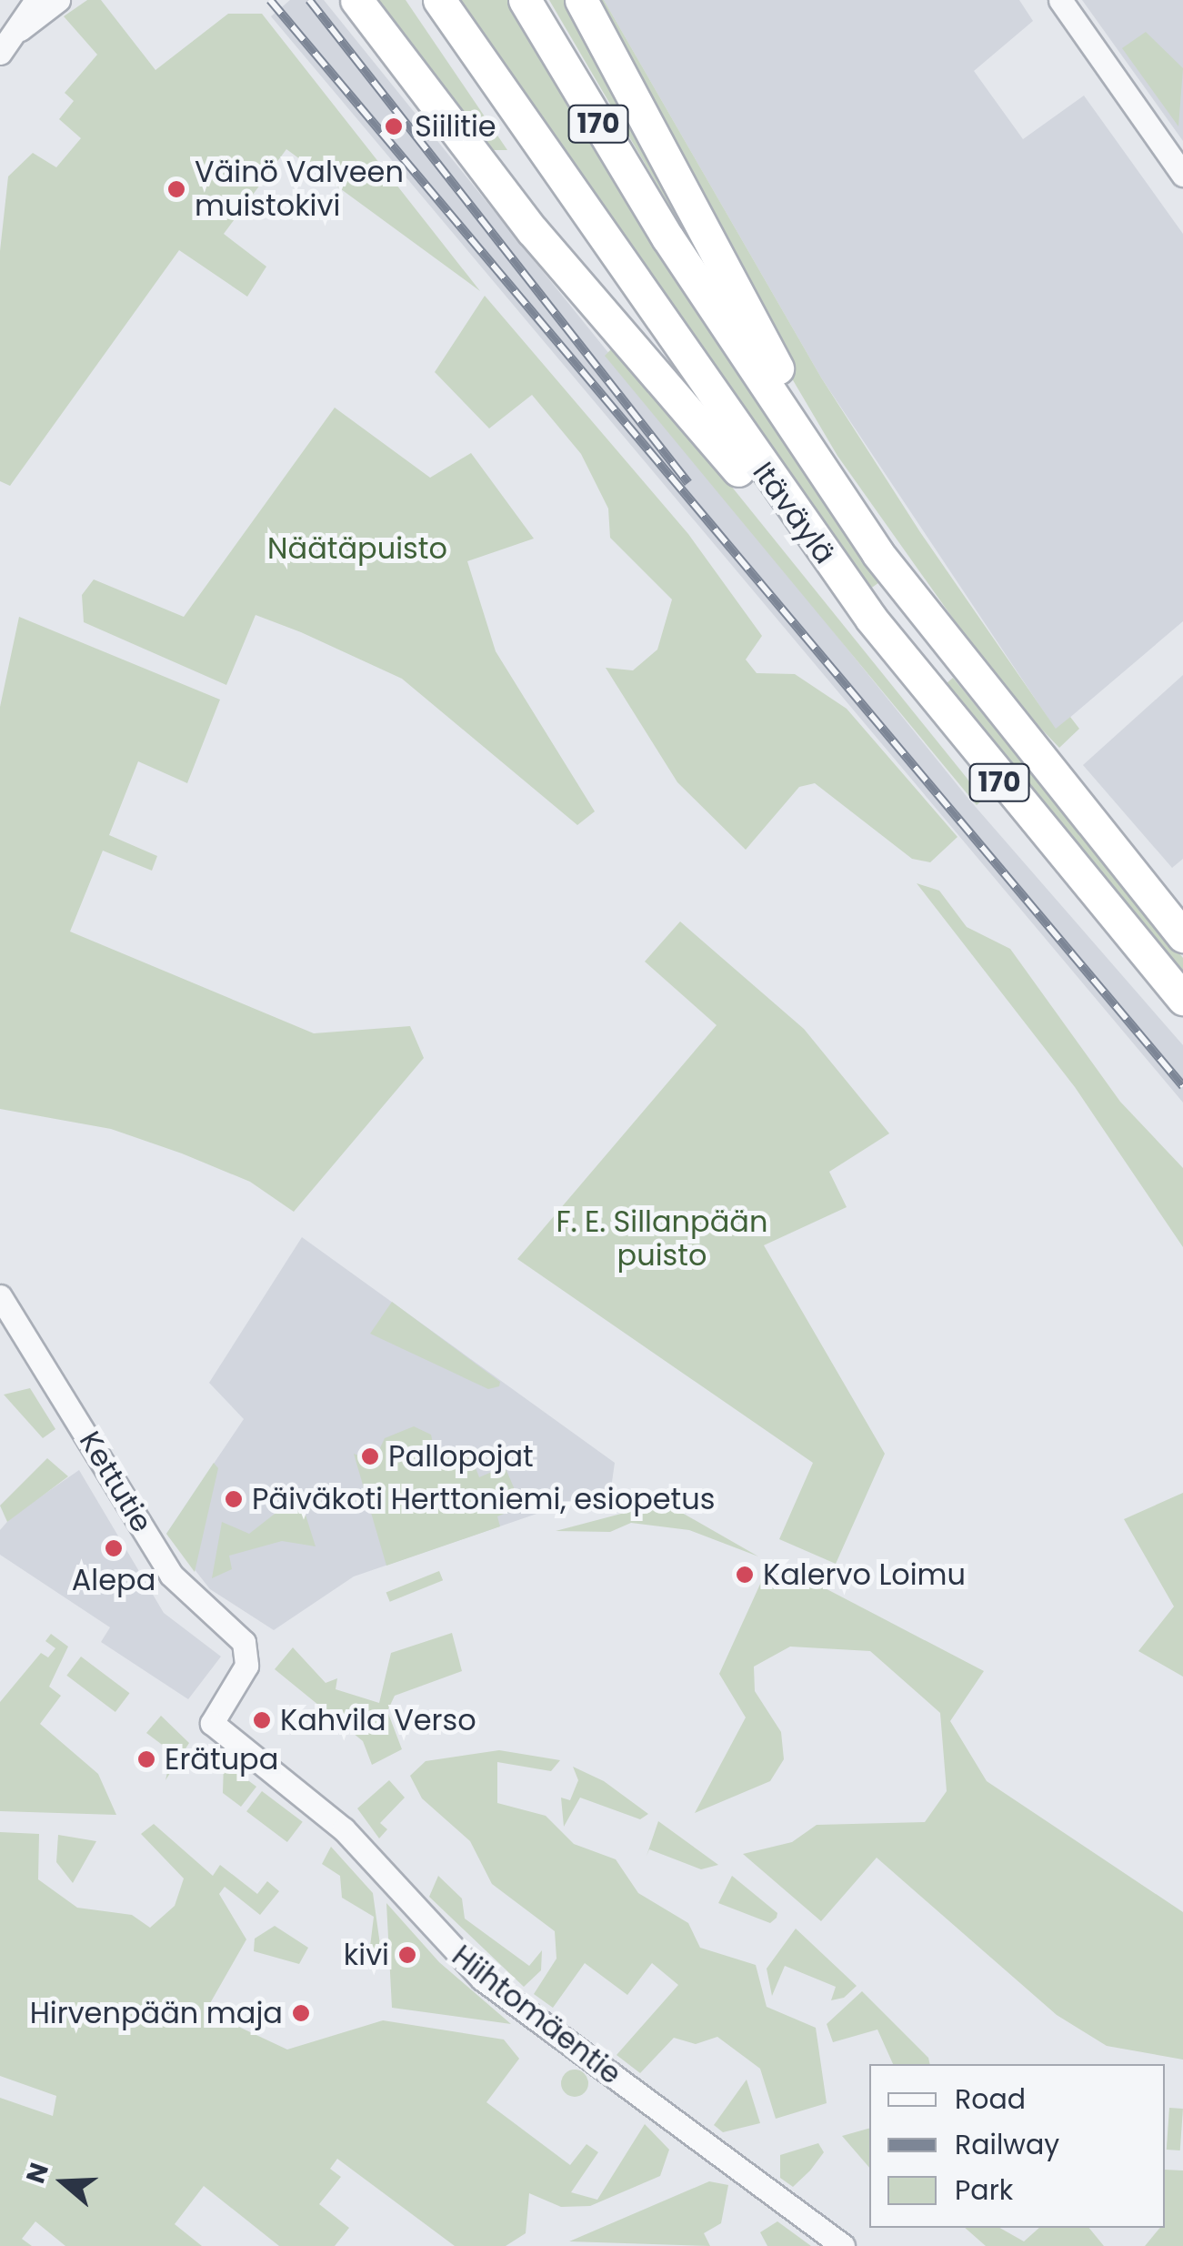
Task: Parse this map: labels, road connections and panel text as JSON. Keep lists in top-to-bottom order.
{
  "streets": {
    "highway": ["170", "Itäväylä"],
    "street": ["Kettutie", "Hiihtomäentie"]
  },
  "crossings": [
    ["Kettutie", "Hiihtomäentie"]
  ],
  "parks": ["Näätäpuisto", "F. E. Sillanpään puisto"],
  "places": [
    "Siilitie",
    "Väinö Valveen muistokivi",
    "Pallopojat",
    "Päiväkoti Herttoniemi, esiopetus",
    "Alepa",
    "Kalervo Loimu",
    "Kahvila Verso",
    "Erätupa",
    "kivi",
    "Hirvenpään maja"
  ],
  "legend": ["Road", "Railway", "Park"],
  "north": "left"
}
